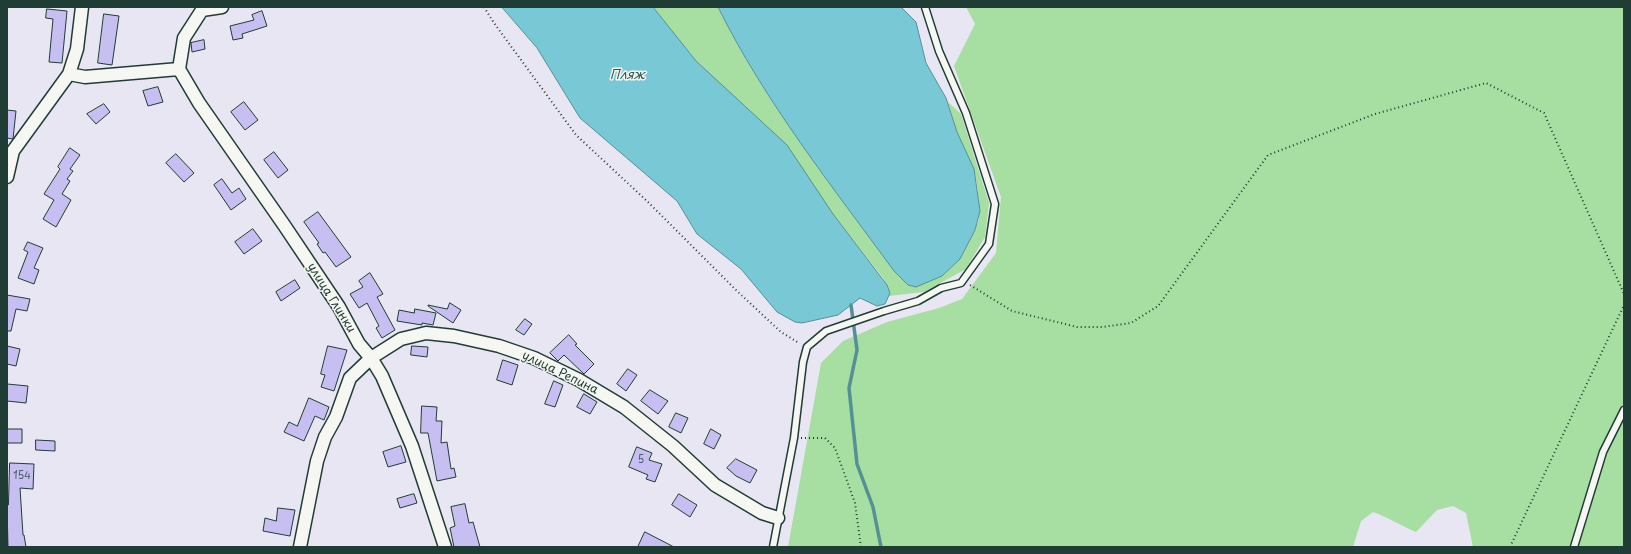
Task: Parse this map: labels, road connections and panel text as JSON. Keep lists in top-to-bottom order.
{
  "streets": {
    "street": ["улица Глинки", "улица Репина"]
  },
  "crossings": [
    ["улица Глинки", "улица Репина"]
  ],
  "water": ["Пляж"],
  "house_numbers": ["5", "154"]
}
